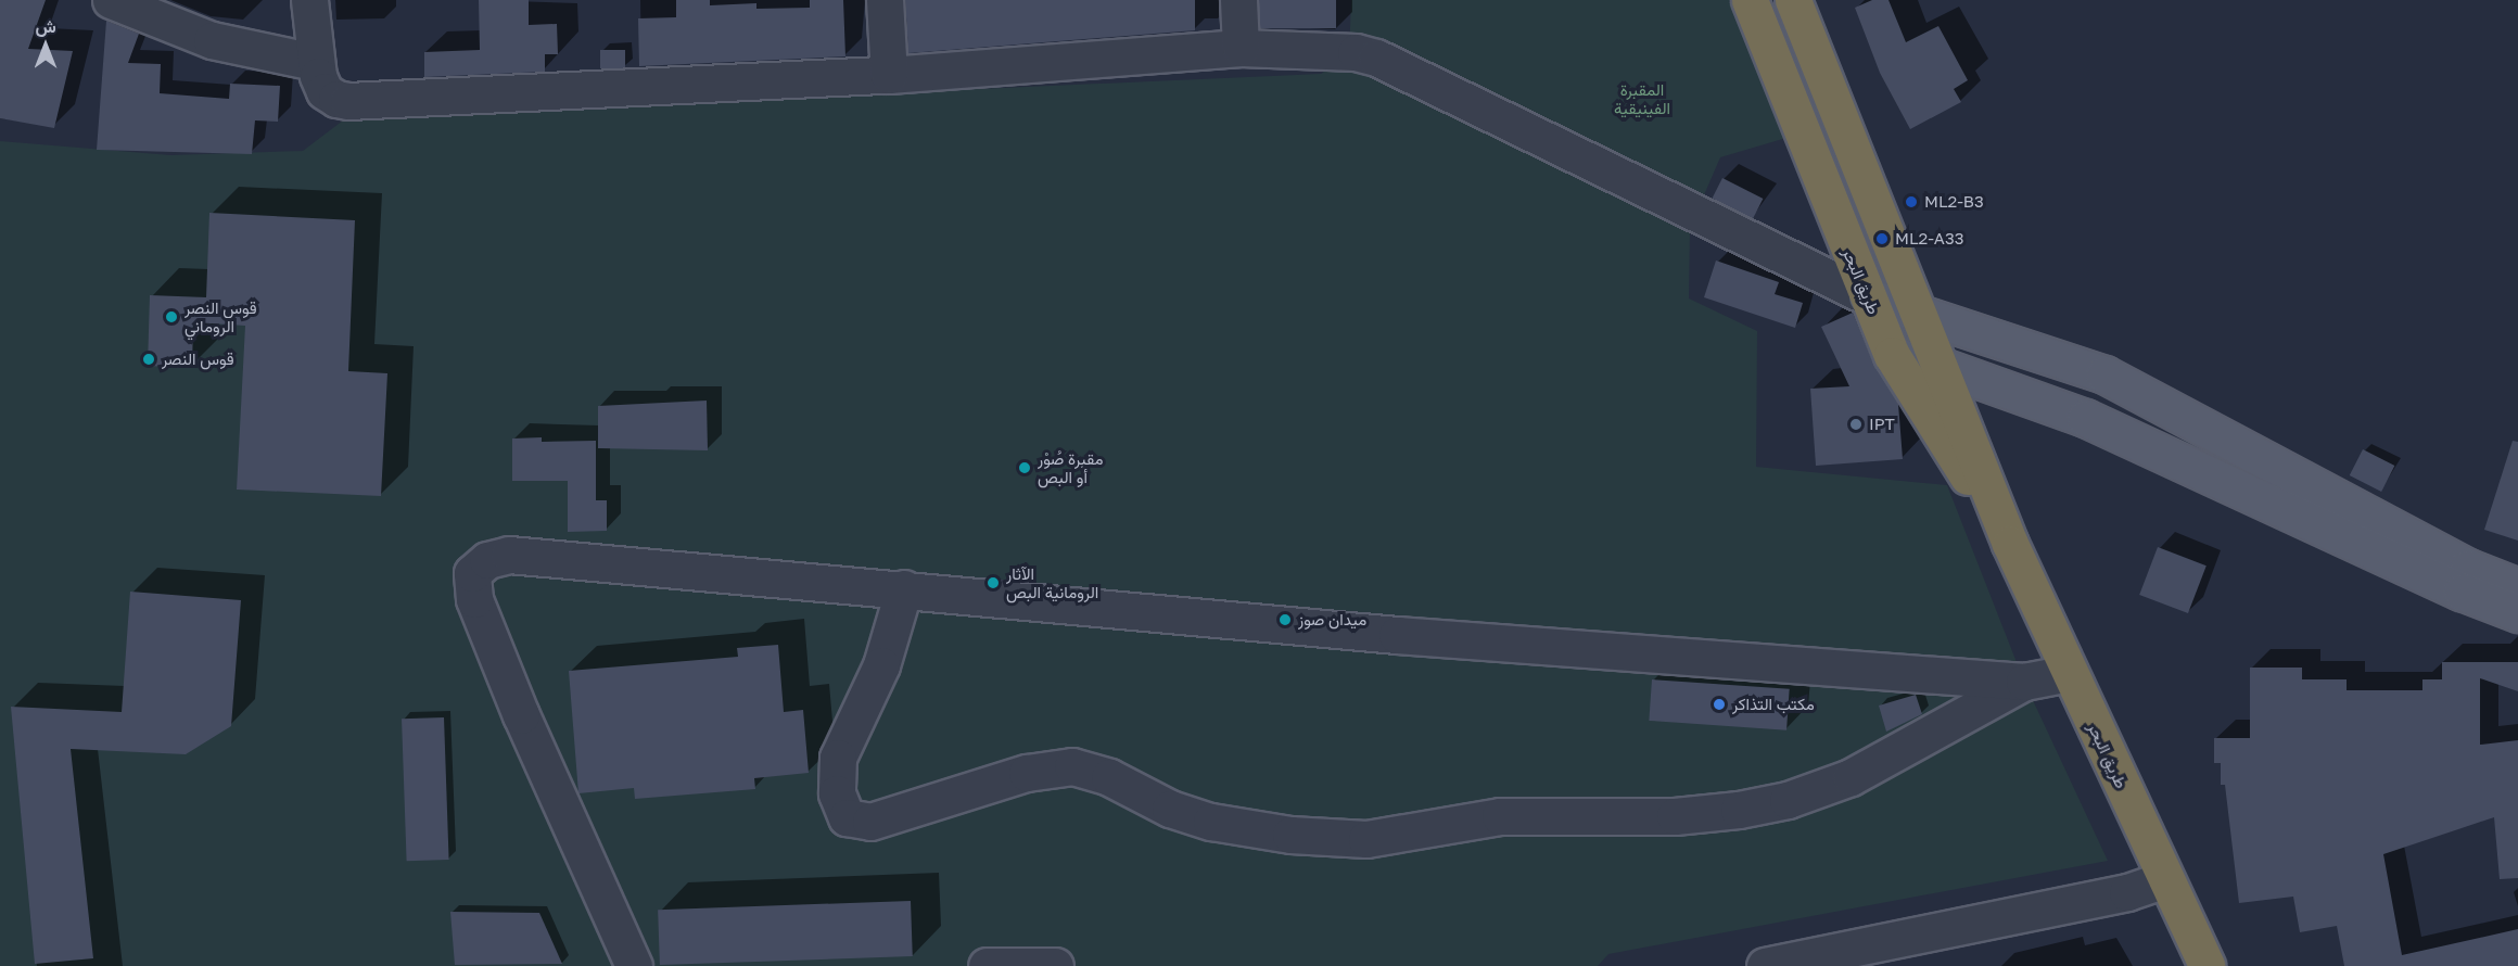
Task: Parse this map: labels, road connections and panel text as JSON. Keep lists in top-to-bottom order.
{
  "streets": {
    "highway": ["طريق البحر"]
  },
  "parks": ["المقبرة الفينيقية"],
  "places": [
    "ML2-B3",
    "ML2-A33",
    "قوس النصر الروماني",
    "قوس النصر",
    "IPT",
    "مقبرة صُوْر أو البص",
    "الآثار الرومانية البص",
    "ميدان صوز",
    "مكتب التذاكر"
  ],
  "north": "top"
}
